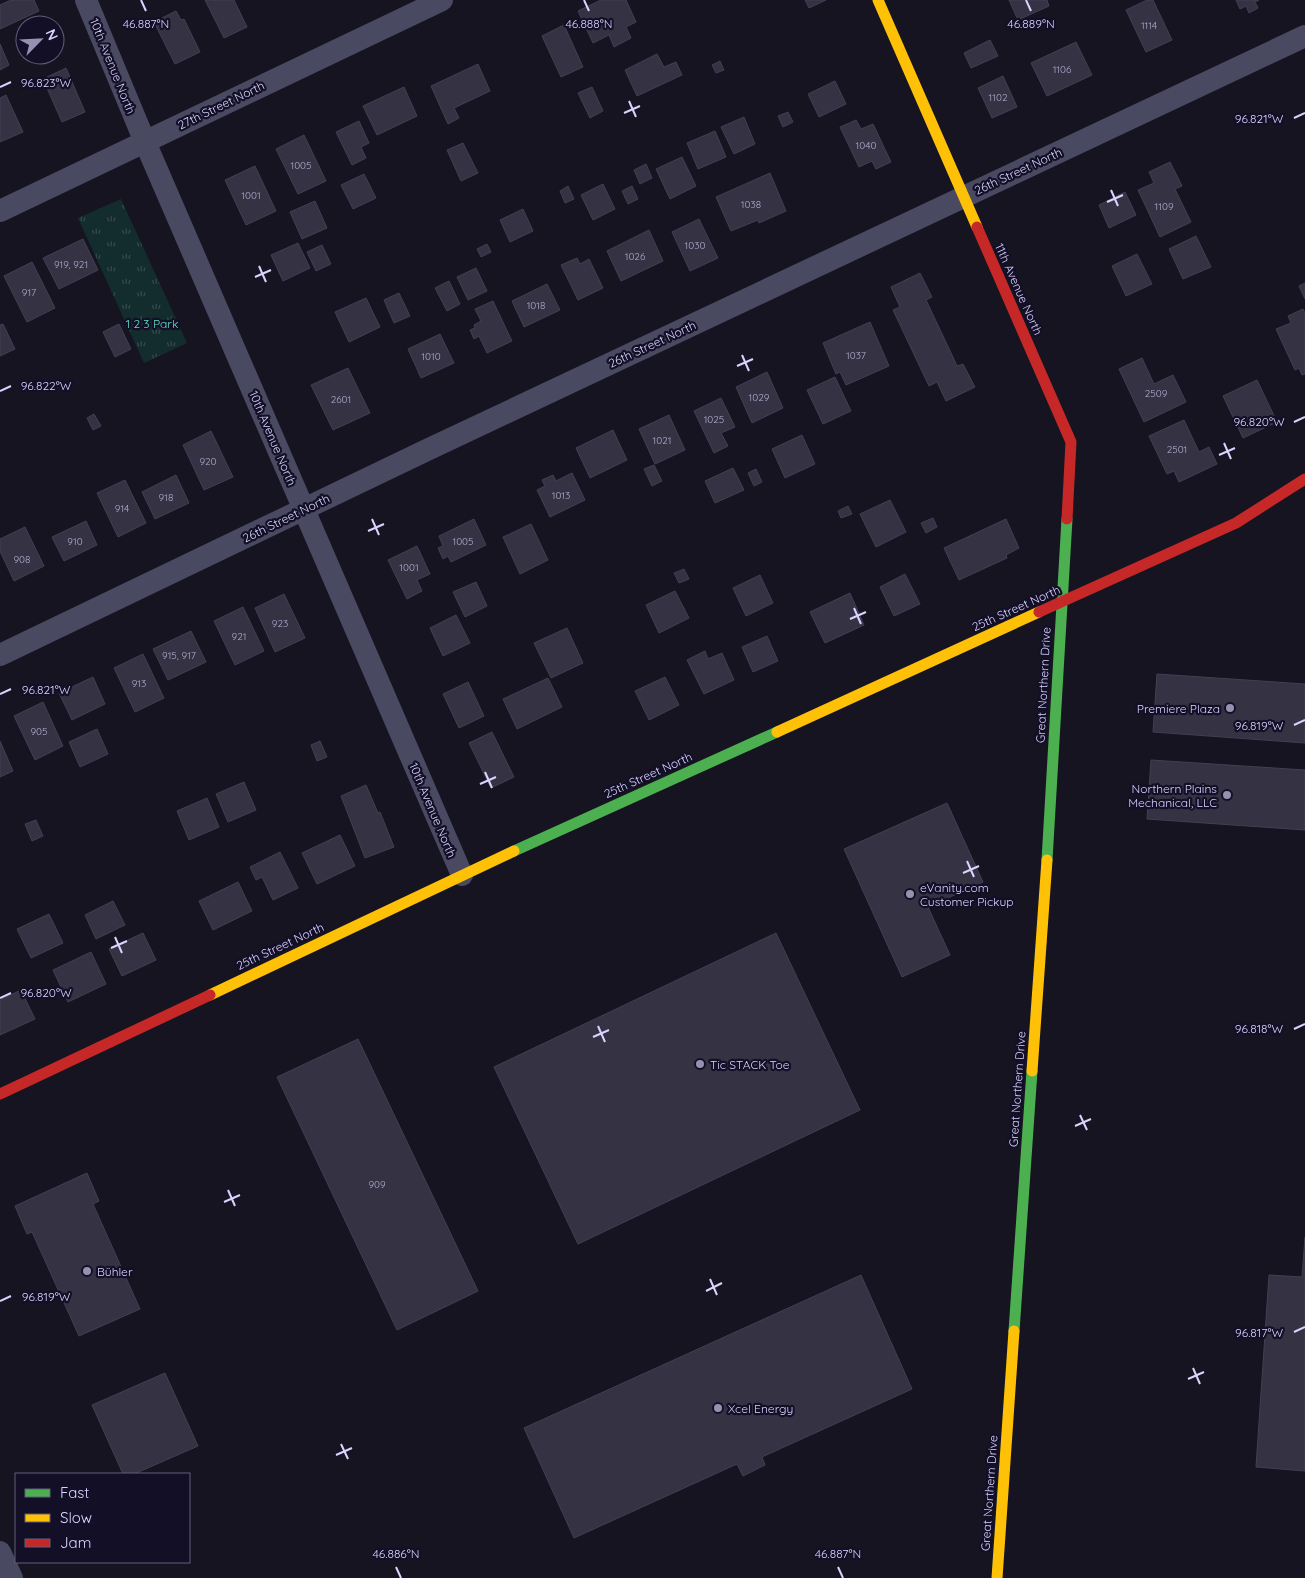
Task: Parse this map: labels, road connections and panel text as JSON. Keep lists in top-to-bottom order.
{
  "streets": {
    "street": [
      "10th Avenue North",
      "27th Street North",
      "26th Street North",
      "11th Avenue North",
      "25th Street North",
      "Great Northern Drive"
    ]
  },
  "crossings": [
    ["10th Avenue North", "27th Street North"],
    ["10th Avenue North", "26th Street North"],
    ["10th Avenue North", "25th Street North"],
    ["26th Street North", "11th Avenue North"],
    ["11th Avenue North", "25th Street North"],
    ["11th Avenue North", "Great Northern Drive"],
    ["25th Street North", "Great Northern Drive"]
  ],
  "parks": ["1 2 3 Park"],
  "places": [
    "Premiere Plaza",
    "Northern Plains Mechanical, LLC",
    "eVanity.com Customer Pickup",
    "Tic STACK Toe",
    "Bühler",
    "Xcel Energy"
  ],
  "house_numbers": [
    "1114",
    "1106",
    "1102",
    "1040",
    "1005",
    "1001",
    "1038",
    "1109",
    "1030",
    "1026",
    "919, 921",
    "917",
    "1018",
    "1037",
    "1010",
    "2509",
    "1029",
    "2601",
    "1025",
    "1021",
    "2501",
    "920",
    "1013",
    "918",
    "914",
    "910",
    "1005",
    "908",
    "1001",
    "923",
    "921",
    "915, 917",
    "913",
    "905",
    "909"
  ],
  "legend": ["Fast", "Slow", "Jam"],
  "north": "top right",
  "coordinates": [
    "46.887°N",
    "46.888°N",
    "46.889°N",
    "96.823°W",
    "96.821°W",
    "96.822°W",
    "96.820°W",
    "96.819°W",
    "96.818°W",
    "96.817°W",
    "46.886°N"
  ]
}
